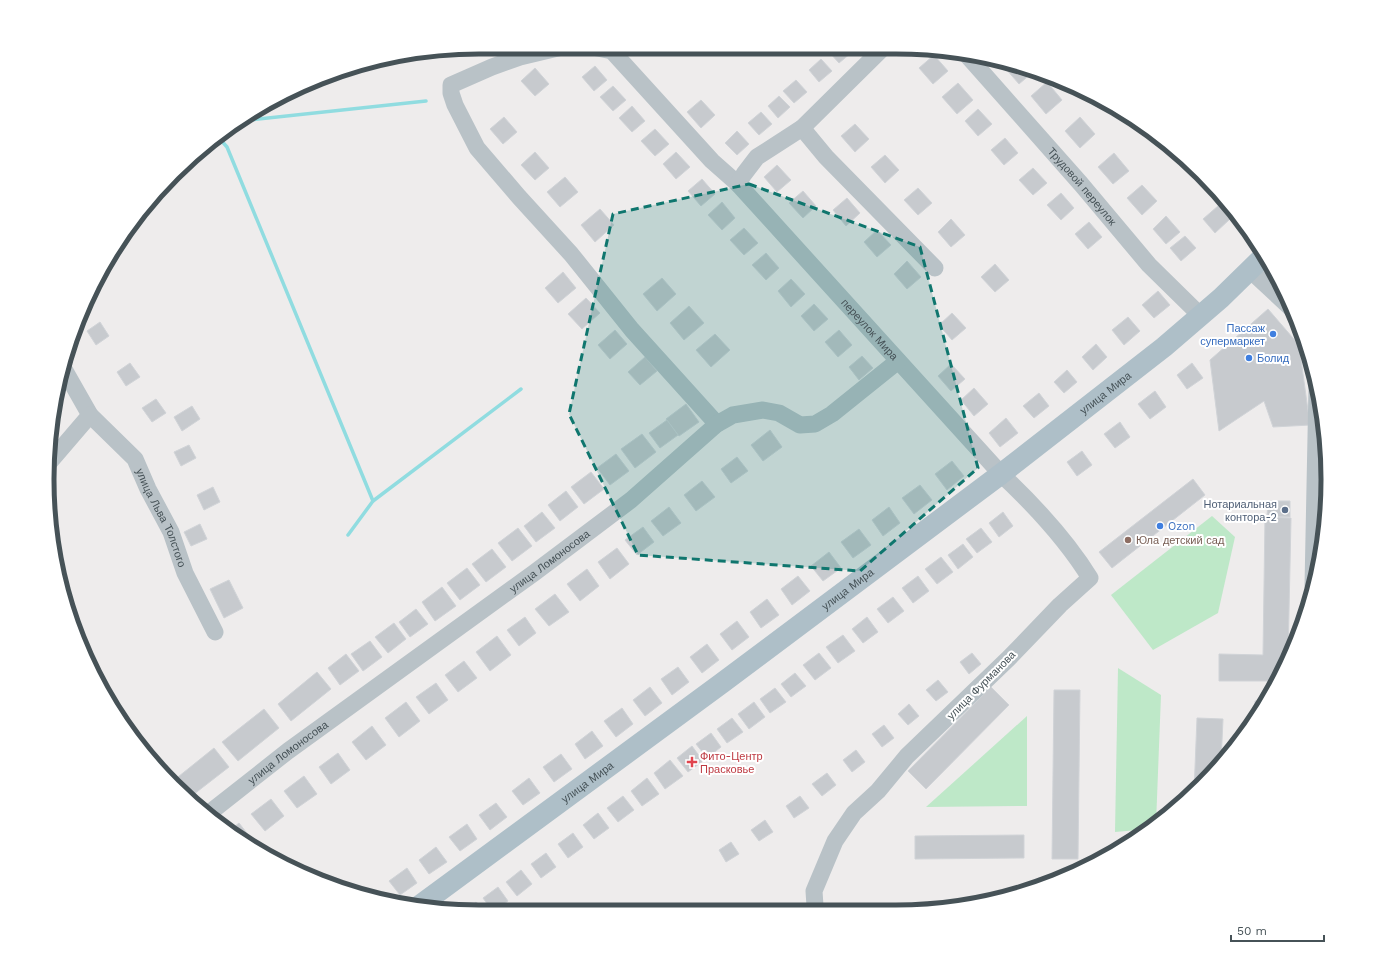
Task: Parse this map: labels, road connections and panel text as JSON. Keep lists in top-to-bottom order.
{
  "streets": {
    "main road": ["улица Мира"],
    "street": [
      "Трудовой переулок",
      "переулок Мира",
      "улица Льва Толстого",
      "улица Ломоносова",
      "улица Фурманова"
    ]
  },
  "crossings": [
    ["Трудовой переулок", "улица Мира"],
    ["переулок Мира", "улица Мира"],
    ["переулок Мира", "улица Ломоносова"],
    ["переулок Мира", "улица Фурманова"],
    ["улица Мира", "улица Фурманова"]
  ],
  "places": {
    "other": [
      "Пассаж супермаркет",
      "Болид",
      "Нотариальная контора-2",
      "Ozon",
      "Юла детский сад"
    ],
    "health": ["Фито-Центр Прасковье"]
  },
  "scale_bar": "50 m"
}
